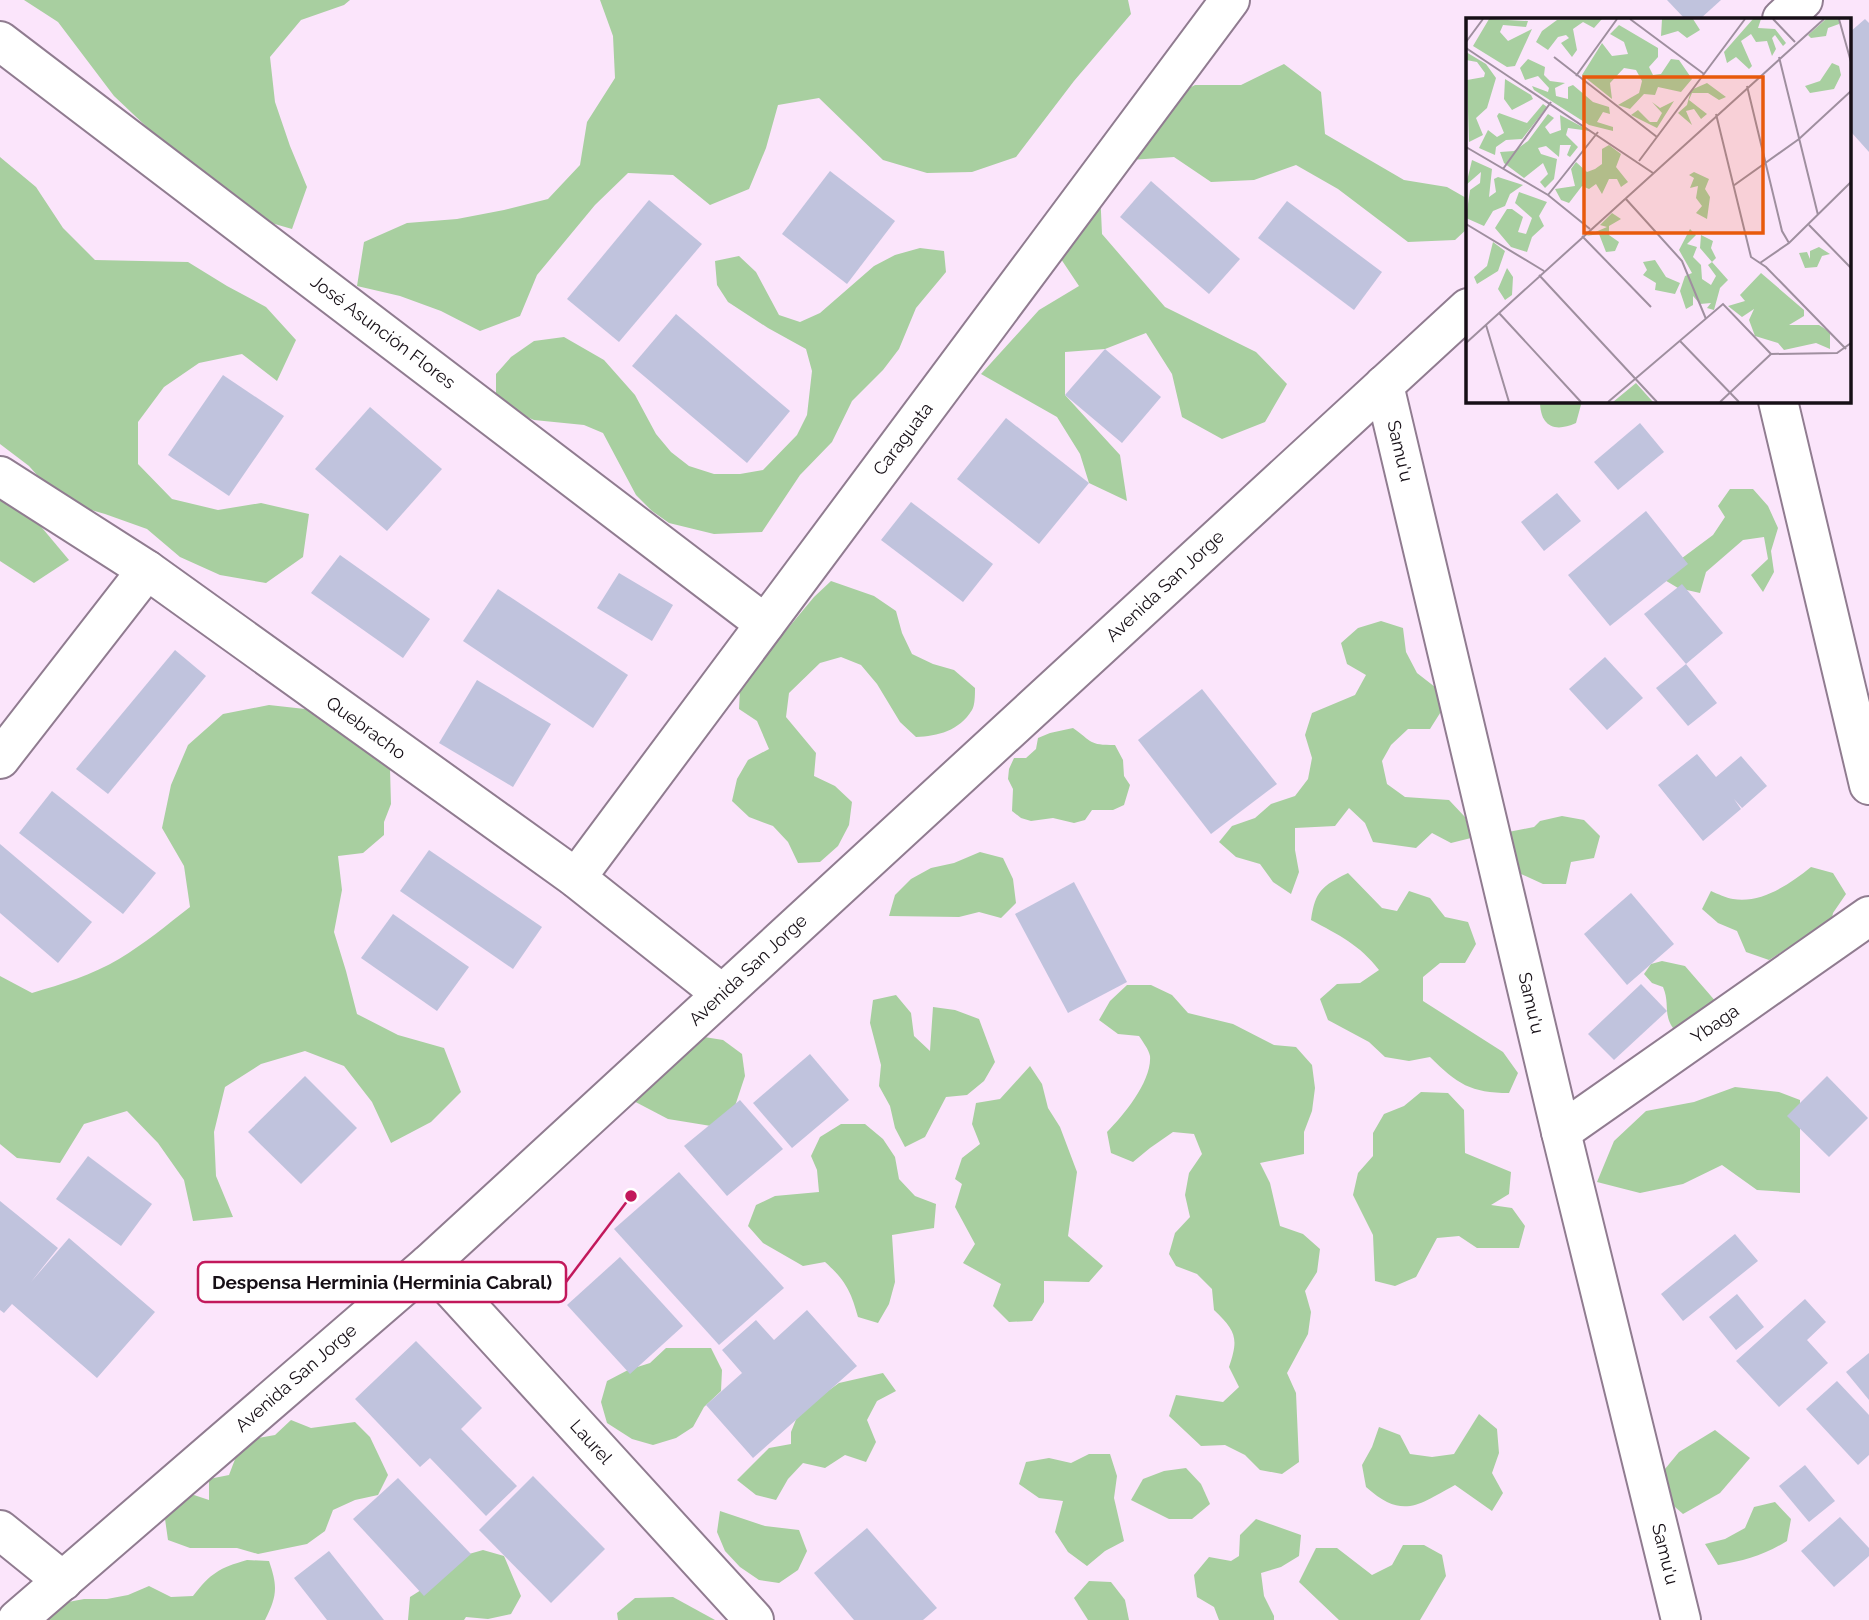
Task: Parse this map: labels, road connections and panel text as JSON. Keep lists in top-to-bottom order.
{
  "streets": {
    "street": [
      "José Asunción Flores",
      "Caraguata",
      "Samu'u",
      "Avenida San Jorge",
      "Quebracho",
      "Ybaga",
      "Laurel"
    ]
  },
  "crossings": [
    ["José Asunción Flores", "Caraguata"],
    ["Caraguata", "Quebracho"],
    ["Samu'u", "Avenida San Jorge"],
    ["Samu'u", "Ybaga"],
    ["Avenida San Jorge", "Quebracho"],
    ["Avenida San Jorge", "Laurel"]
  ],
  "places": ["Despensa Herminia (Herminia Cabral)"]
}
